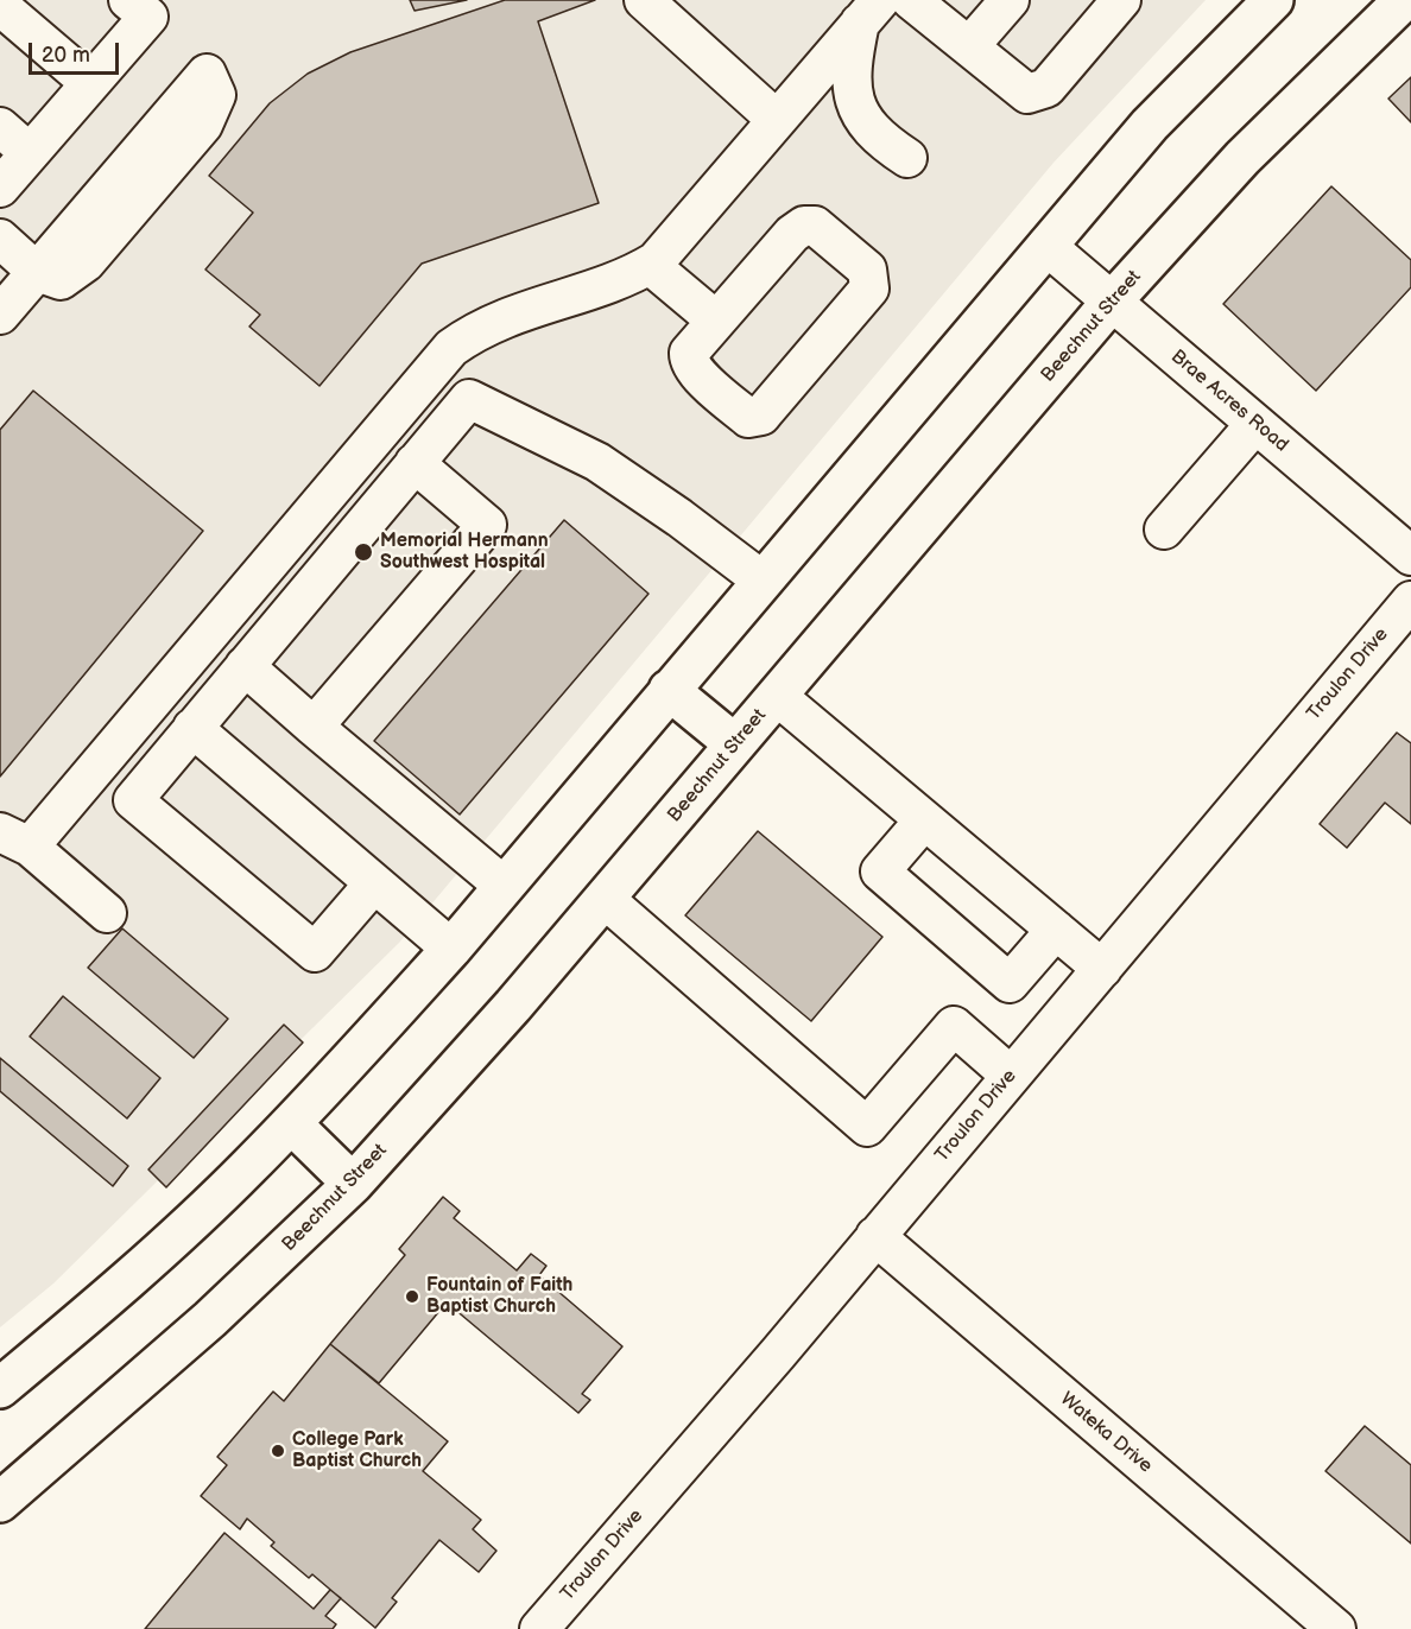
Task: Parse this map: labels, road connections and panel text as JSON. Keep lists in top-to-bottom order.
{
  "streets": {
    "main road": ["Beechnut Street"],
    "street": ["Brae Acres Road", "Troulon Drive", "Wateka Drive"]
  },
  "crossings": [
    ["Beechnut Street", "Brae Acres Road"],
    ["Troulon Drive", "Wateka Drive"]
  ],
  "places": ["Memorial Hermann Southwest Hospital", "Fountain of Faith Baptist Church", "College Park Baptist Church"],
  "scale_bar": "20 m"
}
